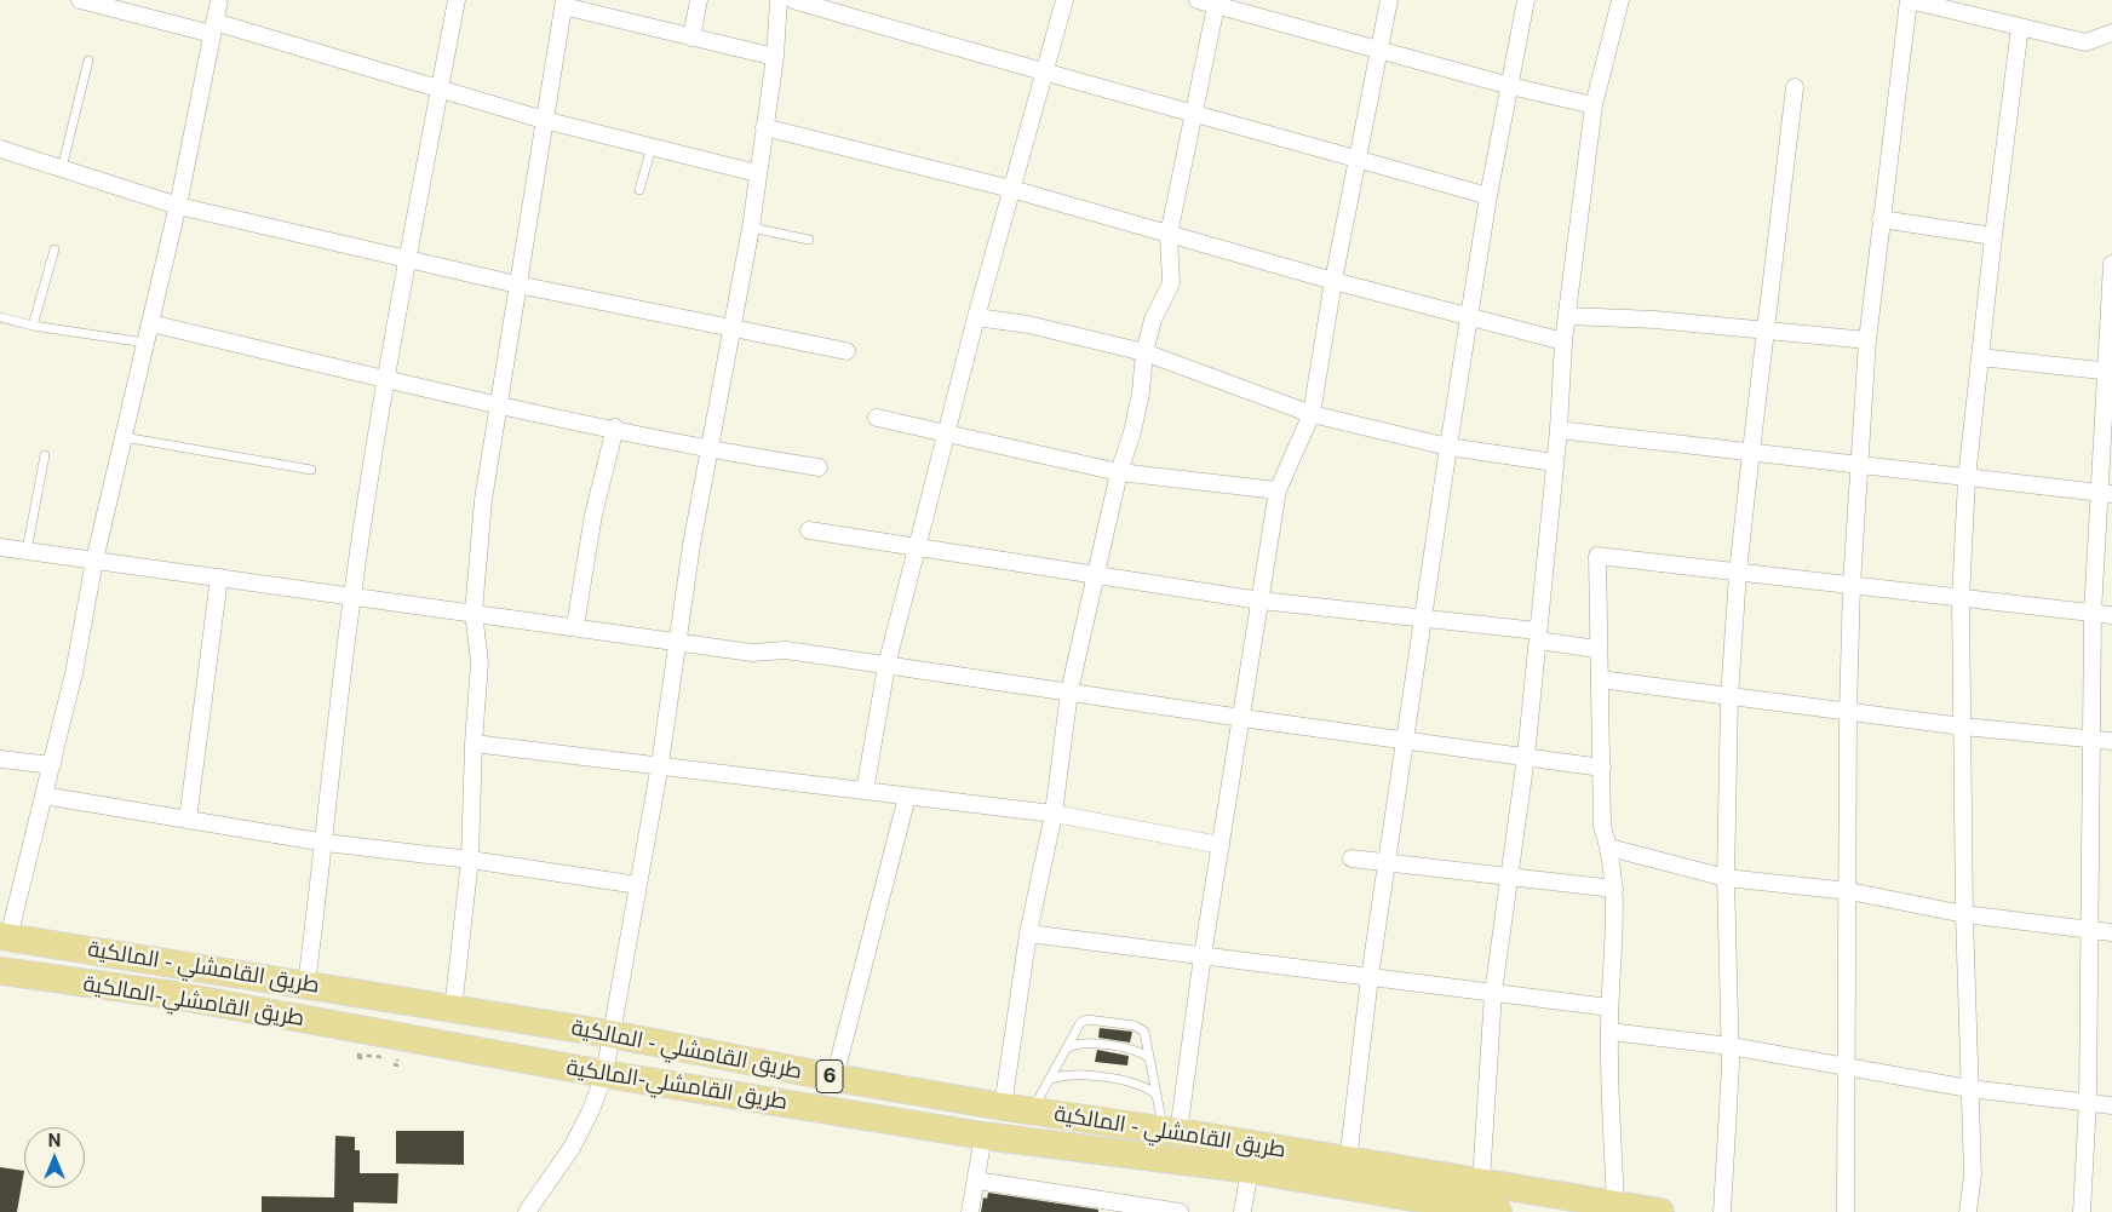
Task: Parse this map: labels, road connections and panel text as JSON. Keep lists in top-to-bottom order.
{
  "streets": {
    "highway": ["طريق القامشلي - المالكية", "طريق القامشلي-المالكية", "6"]
  },
  "north": "top"
}
